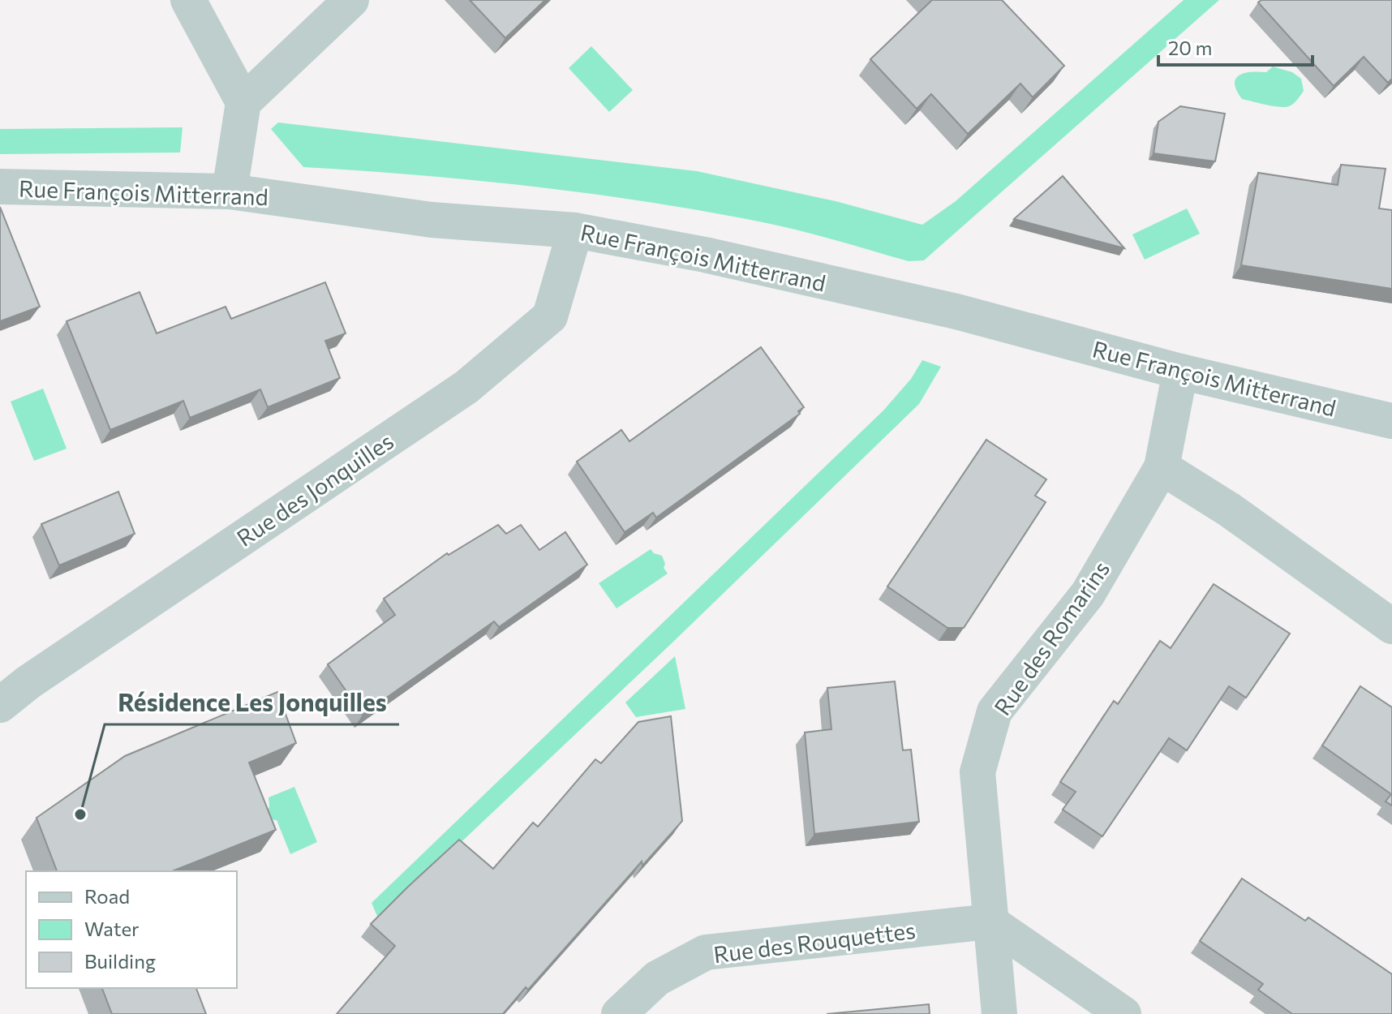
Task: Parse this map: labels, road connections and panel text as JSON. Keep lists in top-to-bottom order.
{
  "streets": {
    "street": [
      "Rue François Mitterrand",
      "Rue des Jonquilles",
      "Rue des Romarins",
      "Rue des Rouquettes"
    ]
  },
  "crossings": [
    ["Rue François Mitterrand", "Rue des Jonquilles"],
    ["Rue François Mitterrand", "Rue des Romarins"],
    ["Rue des Romarins", "Rue des Rouquettes"]
  ],
  "places": ["Résidence Les Jonquilles"],
  "legend": ["Road", "Water", "Building"],
  "scale_bar": "20 m"
}
